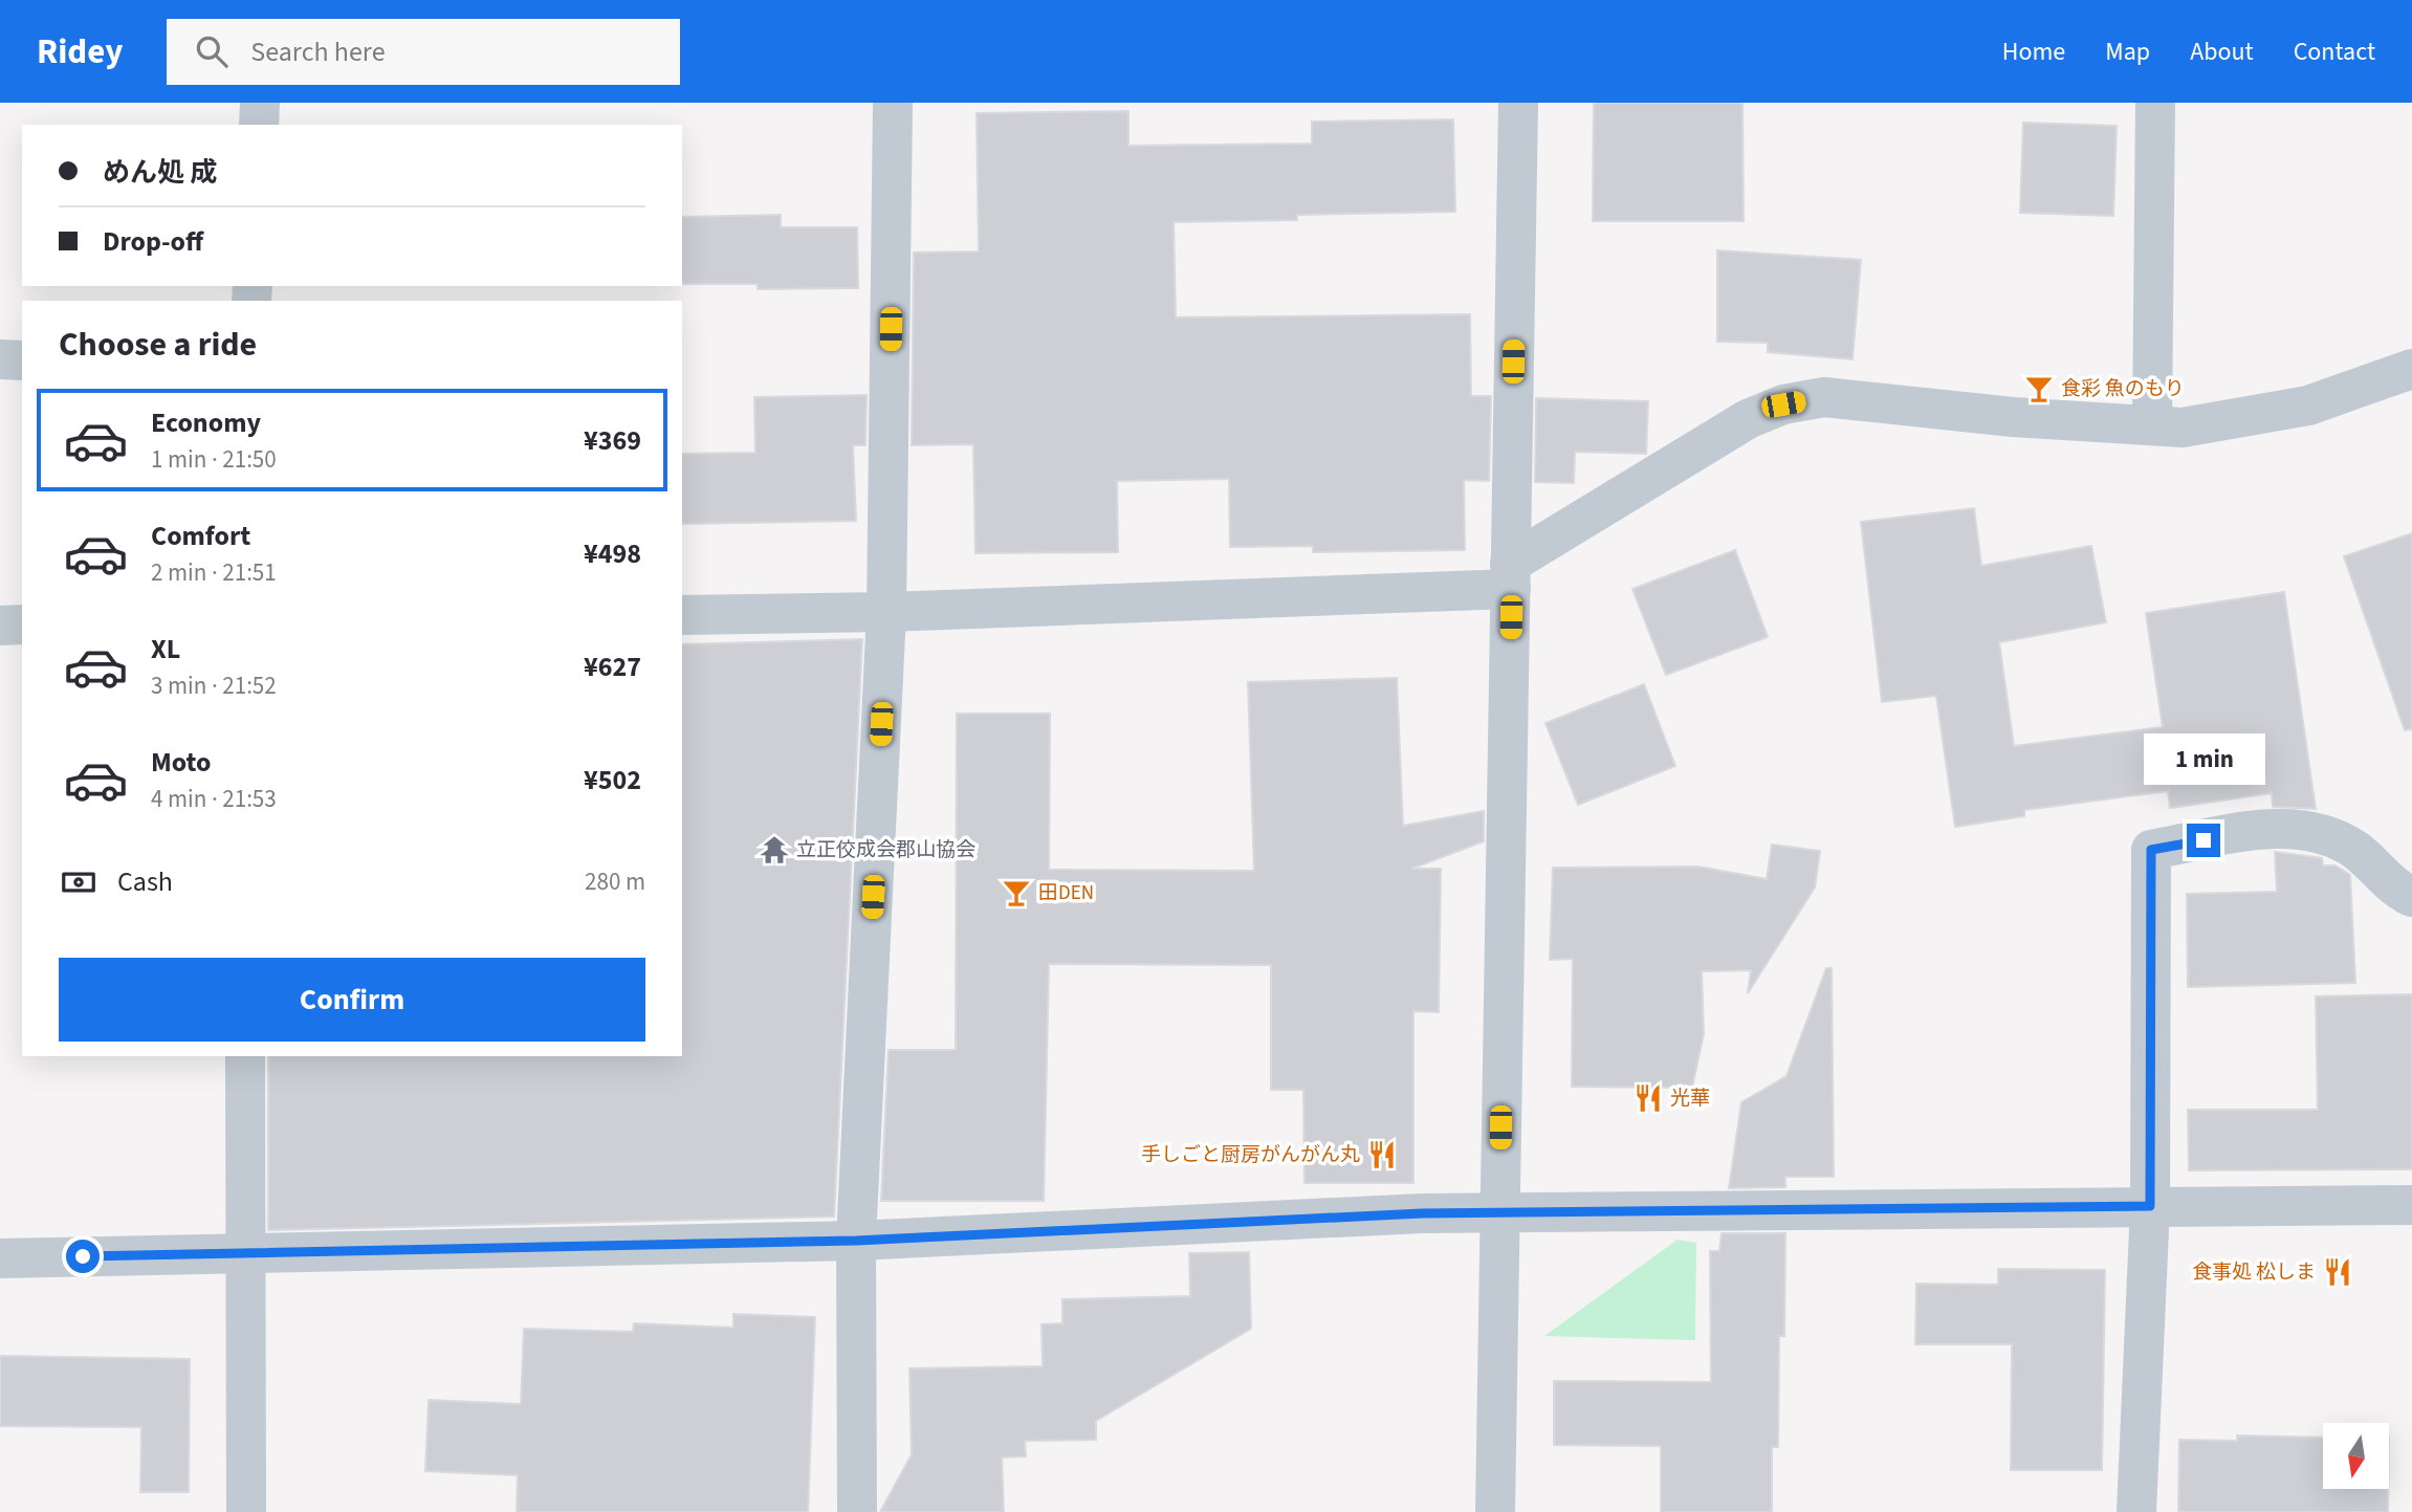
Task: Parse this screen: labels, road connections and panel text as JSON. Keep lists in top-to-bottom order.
{
  "places": {
    "bar": ["食彩 魚のもり", "田DEN"],
    "temple": ["立正佼成会郡山協会"],
    "restaurant": ["光華", "手しごと厨房がんがん丸", "食事処 松しま"]
  },
  "north": "bottom",
  "page": {
    "header": "Ridey",
    "search": "Search here",
    "nav": [
      "Home",
      "Map",
      "About",
      "Contact"
    ],
    "banner": ["めん処 成", "Drop-off"],
    "heading": "Choose a ride",
    "list": [
      {
        "name": "Economy",
        "note": "1 min · 21:50",
        "value": "¥369"
      },
      {
        "name": "Comfort",
        "note": "2 min · 21:51",
        "value": "¥498"
      },
      {
        "name": "XL",
        "note": "3 min · 21:52",
        "value": "¥627"
      },
      {
        "name": "Moto",
        "note": "4 min · 21:53",
        "value": "¥502"
      }
    ],
    "bubble": "1 min",
    "pay": ["Cash", "280 m"],
    "buttons": "Confirm"
  }
}
